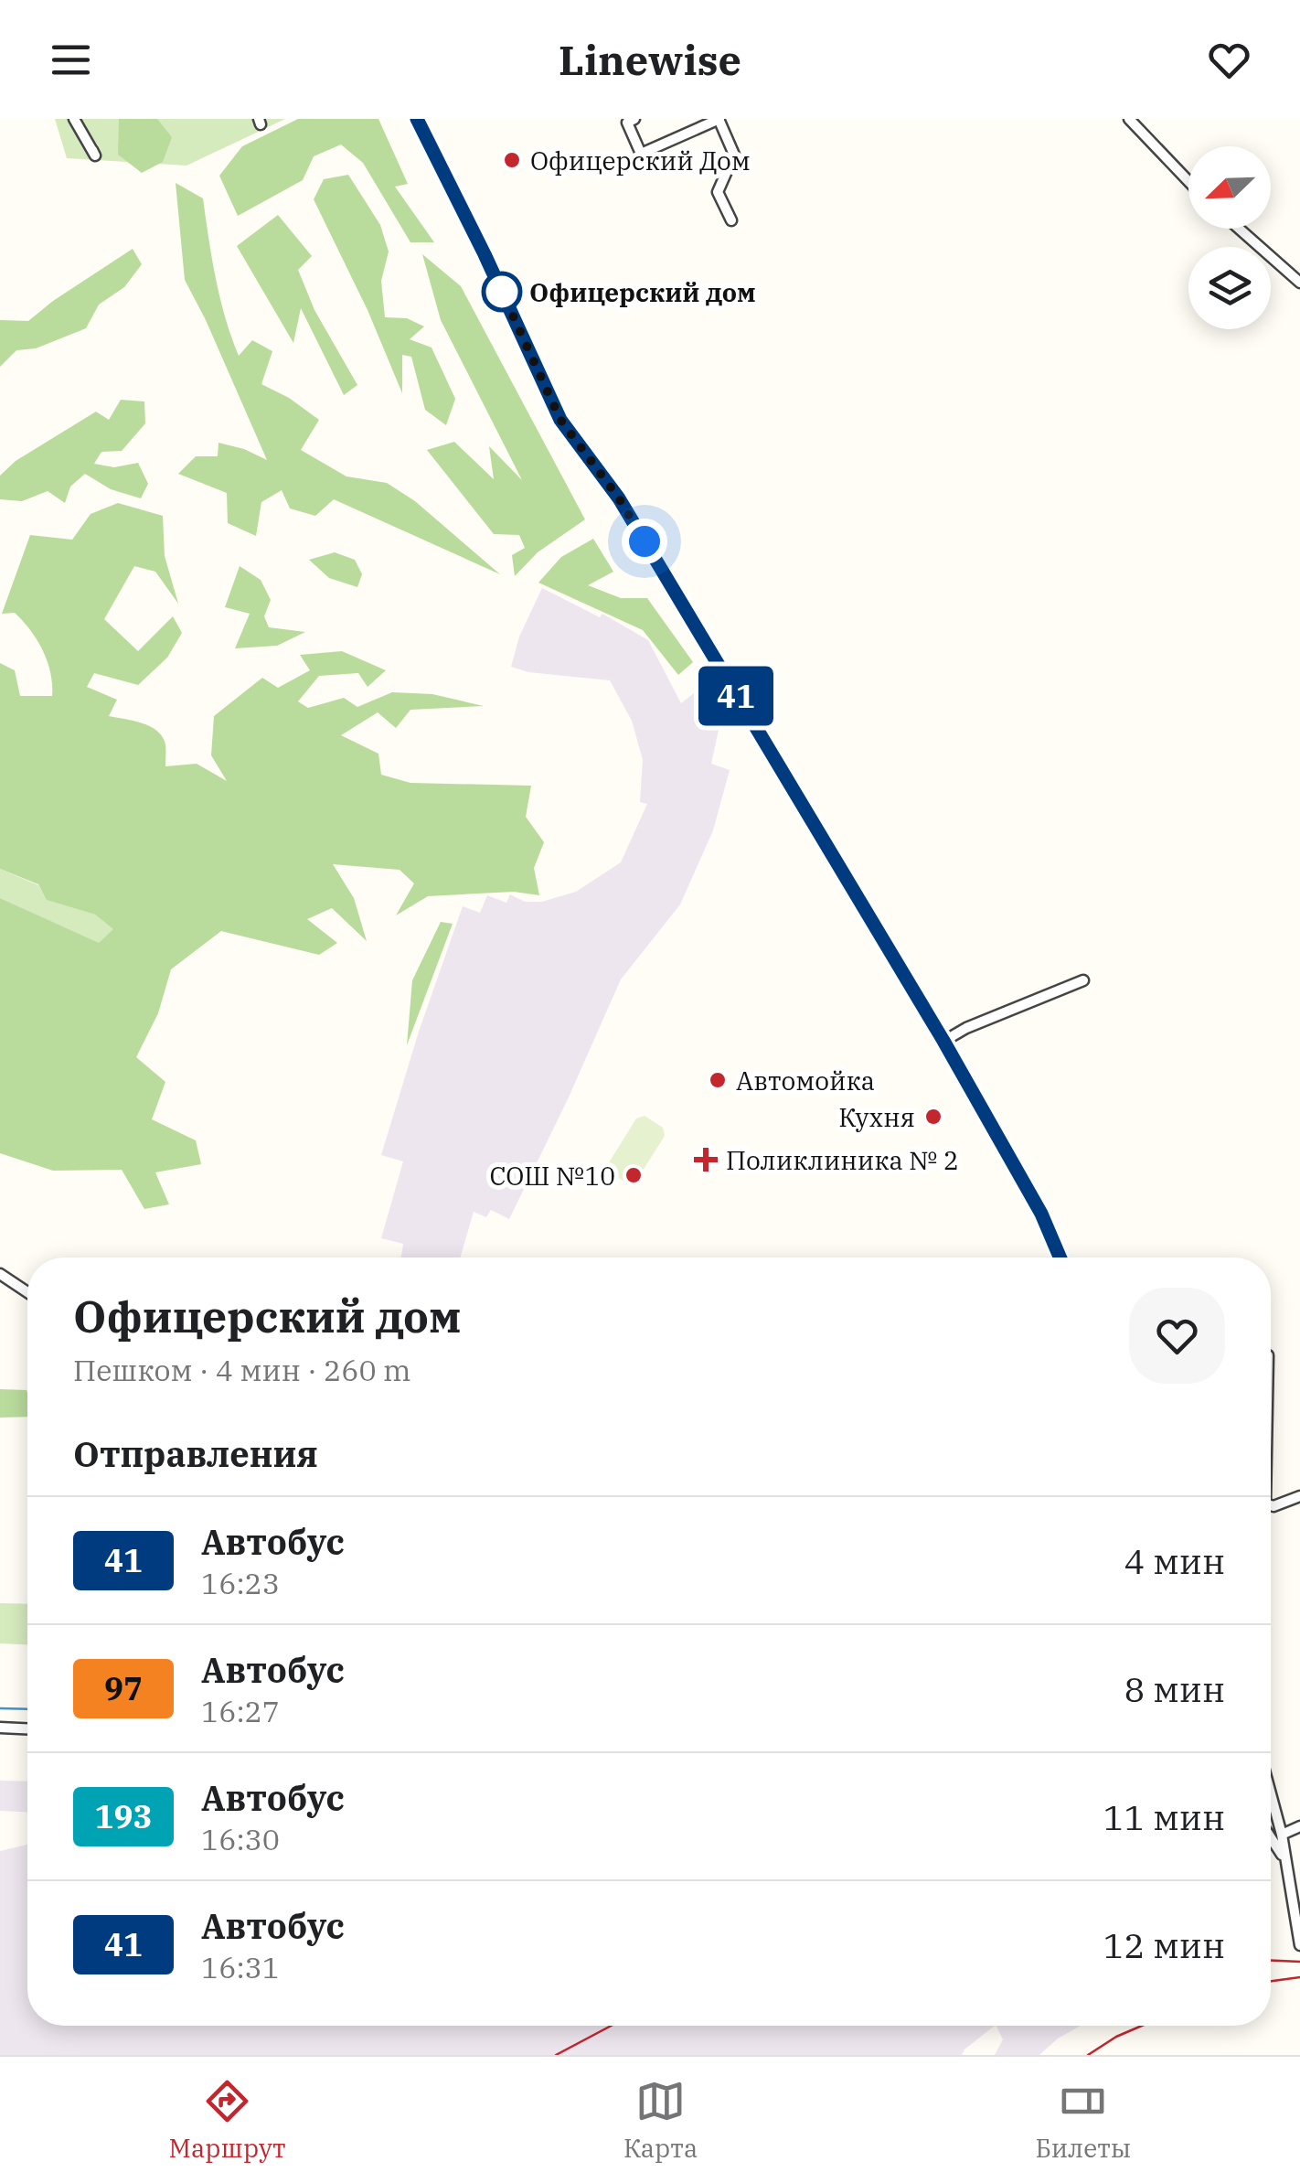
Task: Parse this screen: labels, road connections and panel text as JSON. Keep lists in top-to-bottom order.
{
  "places": {
    "other": [
      "Офицерский Дом",
      "Офицерский дом",
      "Автомойка",
      "Кухня",
      "СОШ №10"
    ],
    "health": ["Поликлиника № 2"]
  },
  "lines": ["bus line 41"],
  "north": "bottom left",
  "page": {
    "header": "Linewise",
    "on_map": "41",
    "heading": [
      ["Офицерский дом", "Пешком · 4 мин · 260 m"],
      "Отправления"
    ],
    "list": [
      {
        "mark": "41",
        "name": "Автобус",
        "note": "16:23",
        "value": "4 мин"
      },
      {
        "mark": "97",
        "name": "Автобус",
        "note": "16:27",
        "value": "8 мин"
      },
      {
        "mark": "193",
        "name": "Автобус",
        "note": "16:30",
        "value": "11 мин"
      },
      {
        "mark": "41",
        "name": "Автобус",
        "note": "16:31",
        "value": "12 мин"
      }
    ],
    "tabs": ["Маршрут", "Карта", "Билеты"]
  }
}
